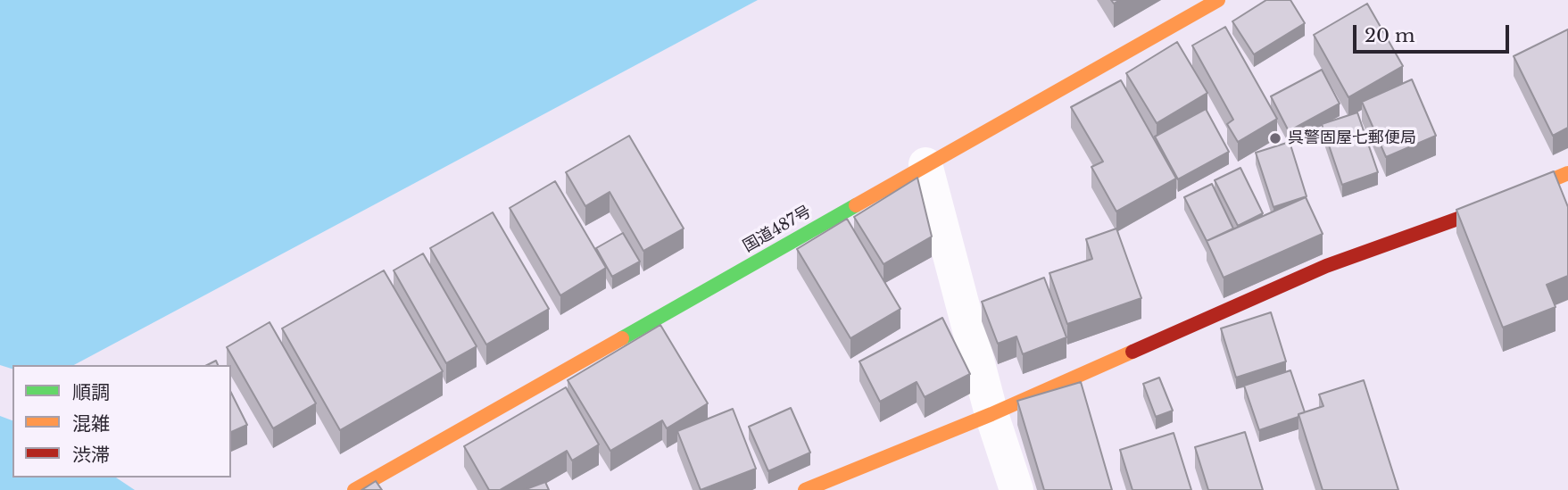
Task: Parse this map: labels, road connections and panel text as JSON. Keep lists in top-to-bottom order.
{
  "streets": {
    "main road": ["国道487号"]
  },
  "places": ["呉警固屋七郵便局"],
  "legend": ["順調", "混雑", "渋滞"],
  "scale_bar": "20 m"
}
